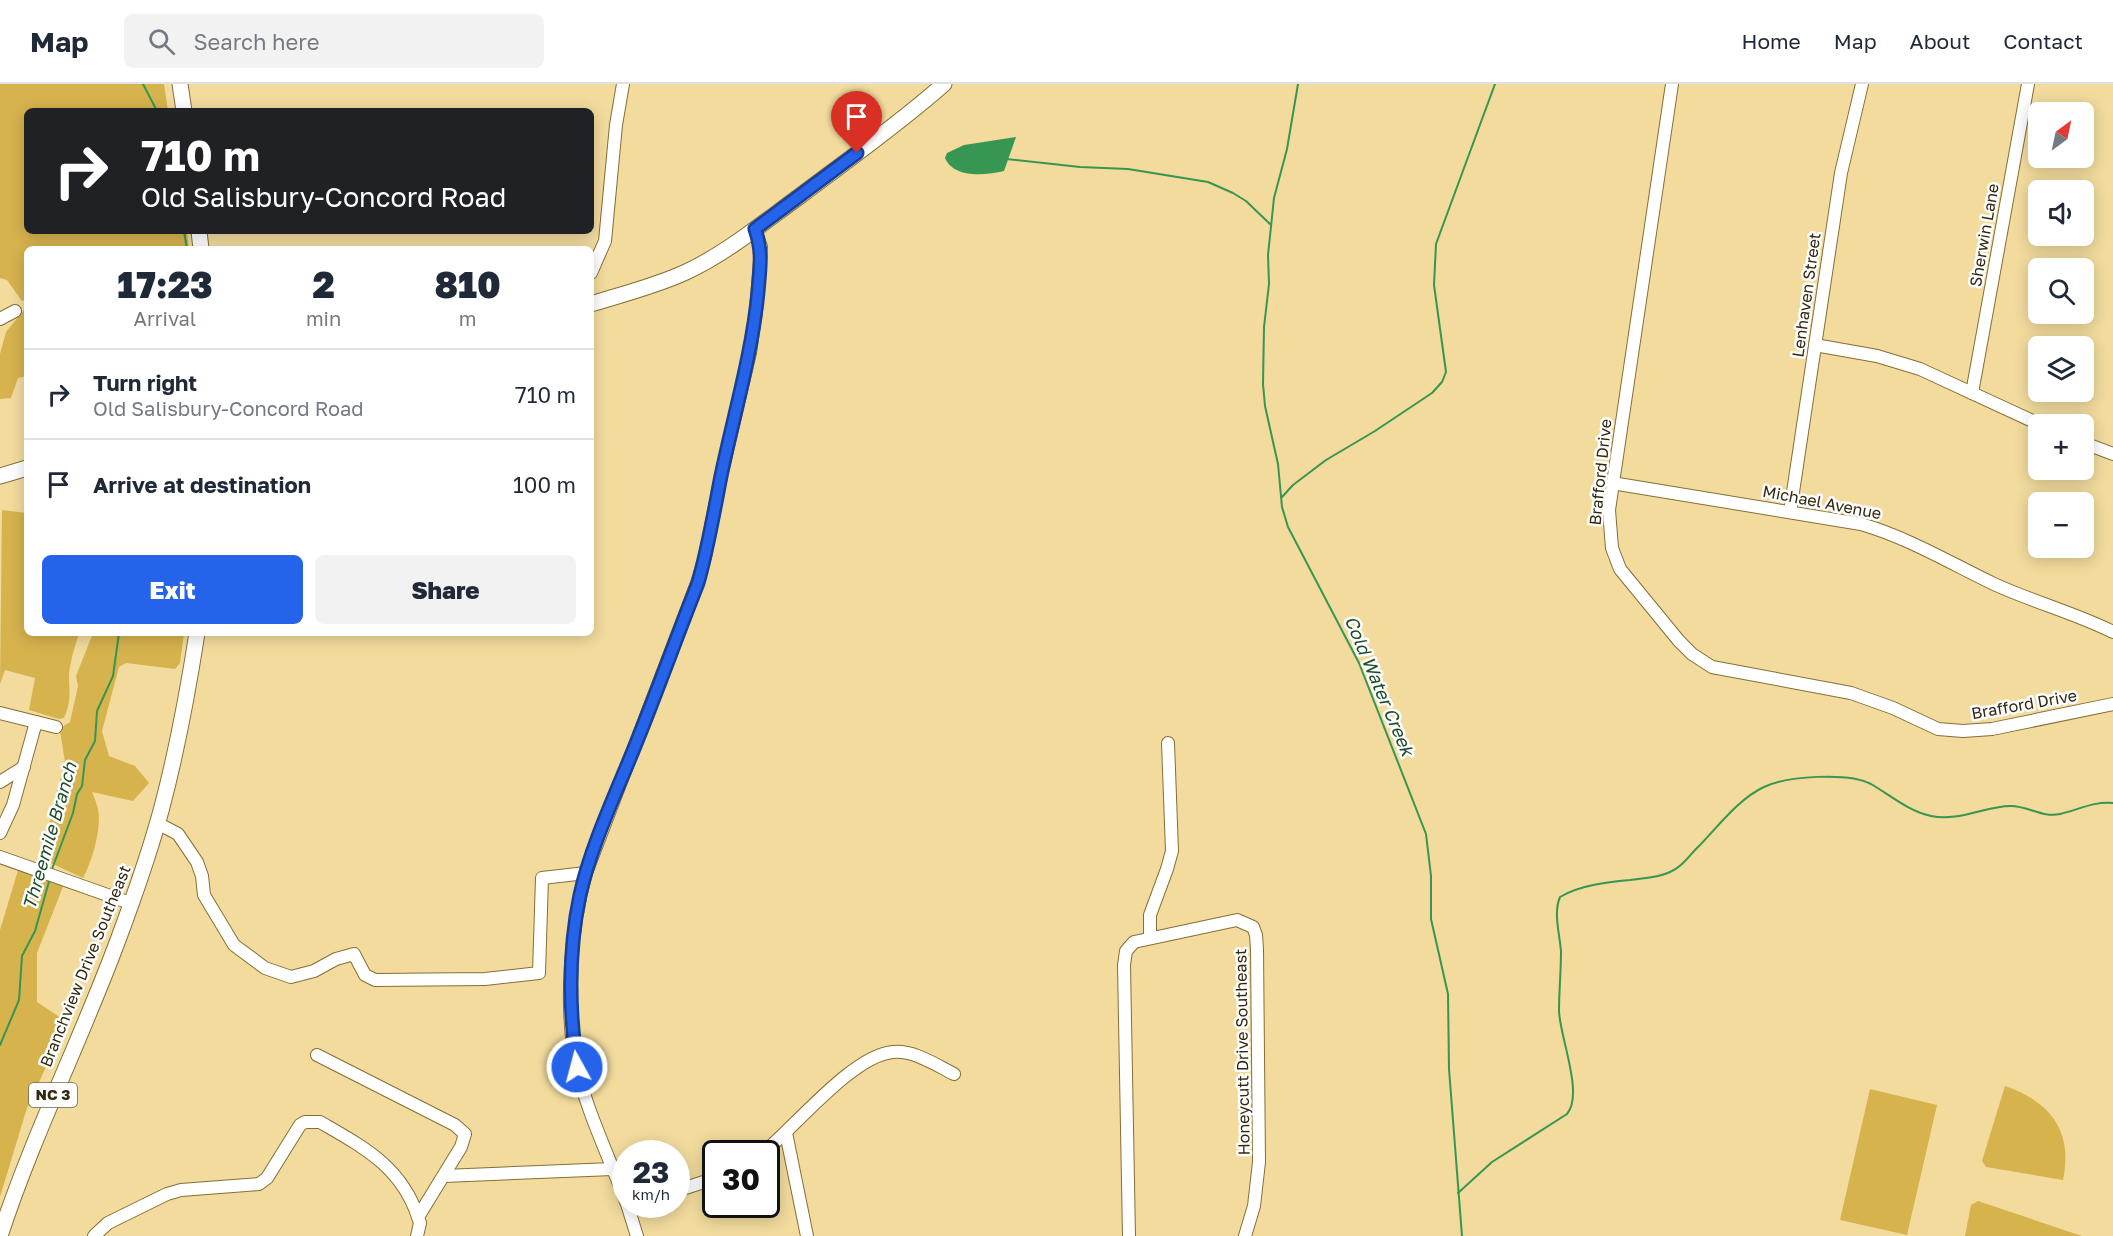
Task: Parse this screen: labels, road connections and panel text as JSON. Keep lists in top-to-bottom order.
{
  "streets": {
    "main road": ["Branchview Drive Southeast", "NC 3"],
    "street": [
      "Sherwin Lane",
      "Lenhaven Street",
      "Brafford Drive",
      "Michael Avenue",
      "Honeycutt Drive Southeast"
    ]
  },
  "crossings": [
    ["Lenhaven Street", "Michael Avenue"],
    ["Brafford Drive", "Michael Avenue"]
  ],
  "water": ["Cold Water Creek", "Threemile Branch"],
  "north": "top right",
  "page": {
    "header": "Map",
    "search": "Search here",
    "nav": [
      "Home",
      "Map",
      "About",
      "Contact"
    ],
    "map_buttons": ["+", "−"],
    "turn": ["710 m", "Old Salisbury-Concord Road"],
    "eta": [
      "17:23",
      "Arrival",
      "2",
      "min",
      "810",
      "m"
    ],
    "list": [
      {
        "name": "Turn right",
        "note": "Old Salisbury-Concord Road",
        "value": "710 m"
      },
      {
        "name": "Arrive at destination",
        "value": "100 m"
      }
    ],
    "buttons": ["Exit", "Share"],
    "speed": "23 km/h",
    "limit": "30"
  }
}
